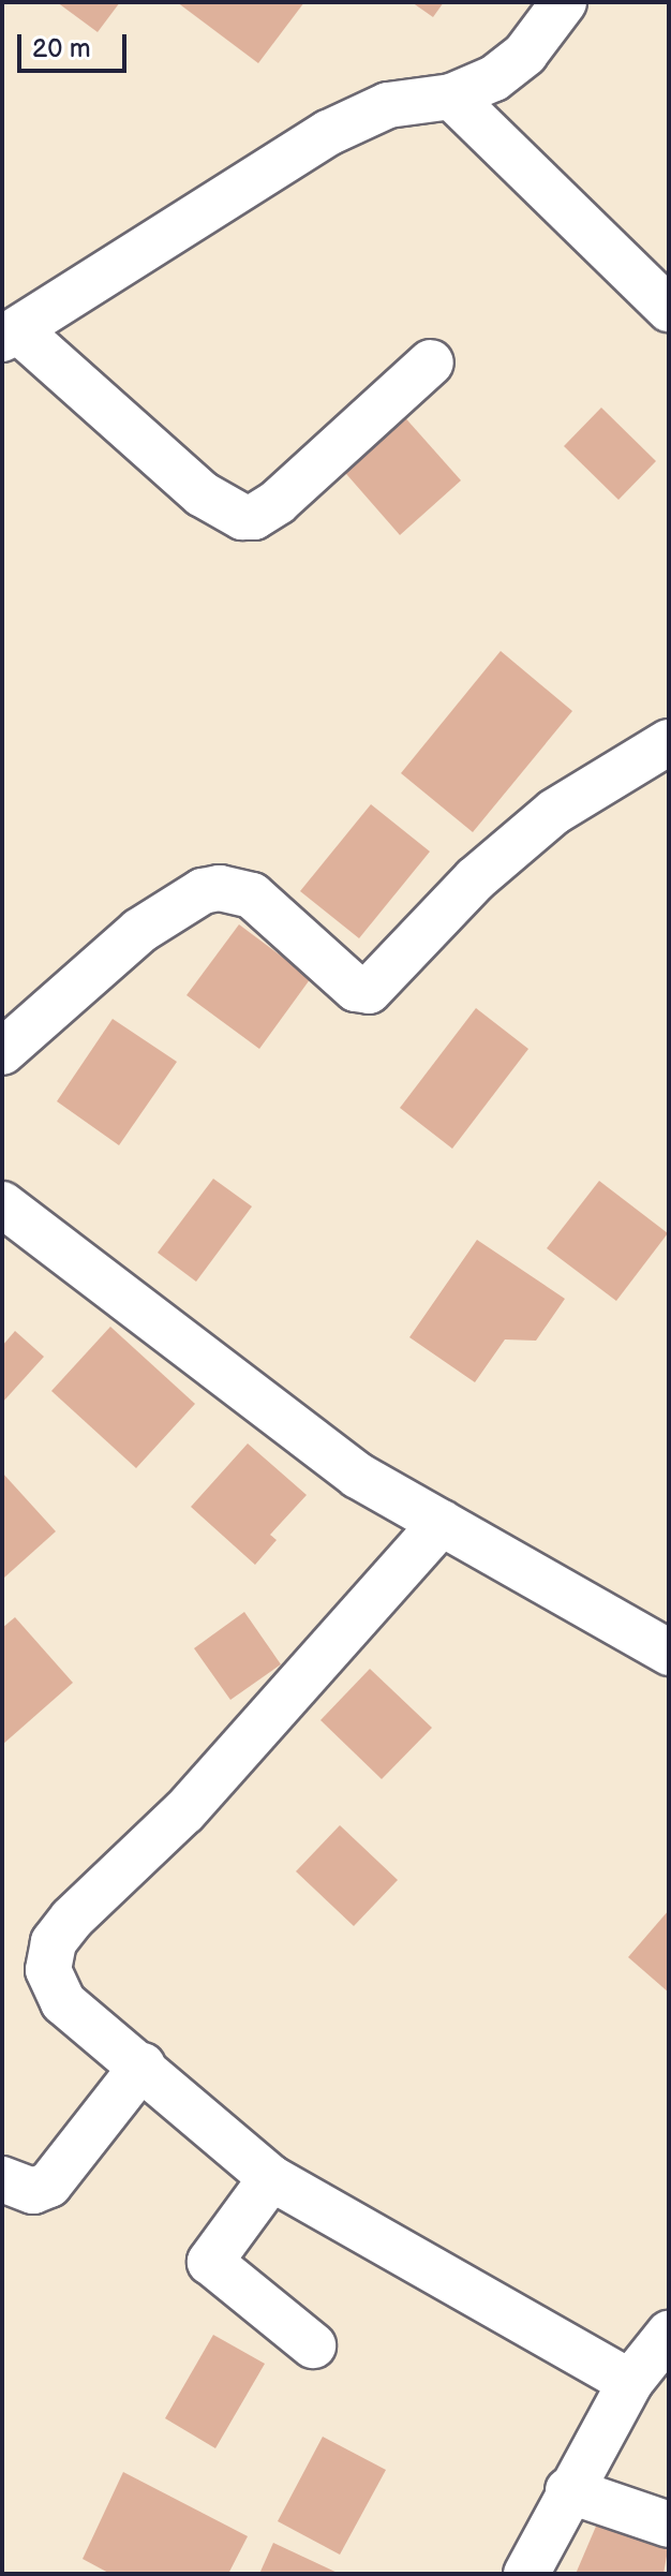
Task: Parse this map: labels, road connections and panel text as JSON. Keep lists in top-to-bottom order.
{
  "scale_bar": "20 m"
}
